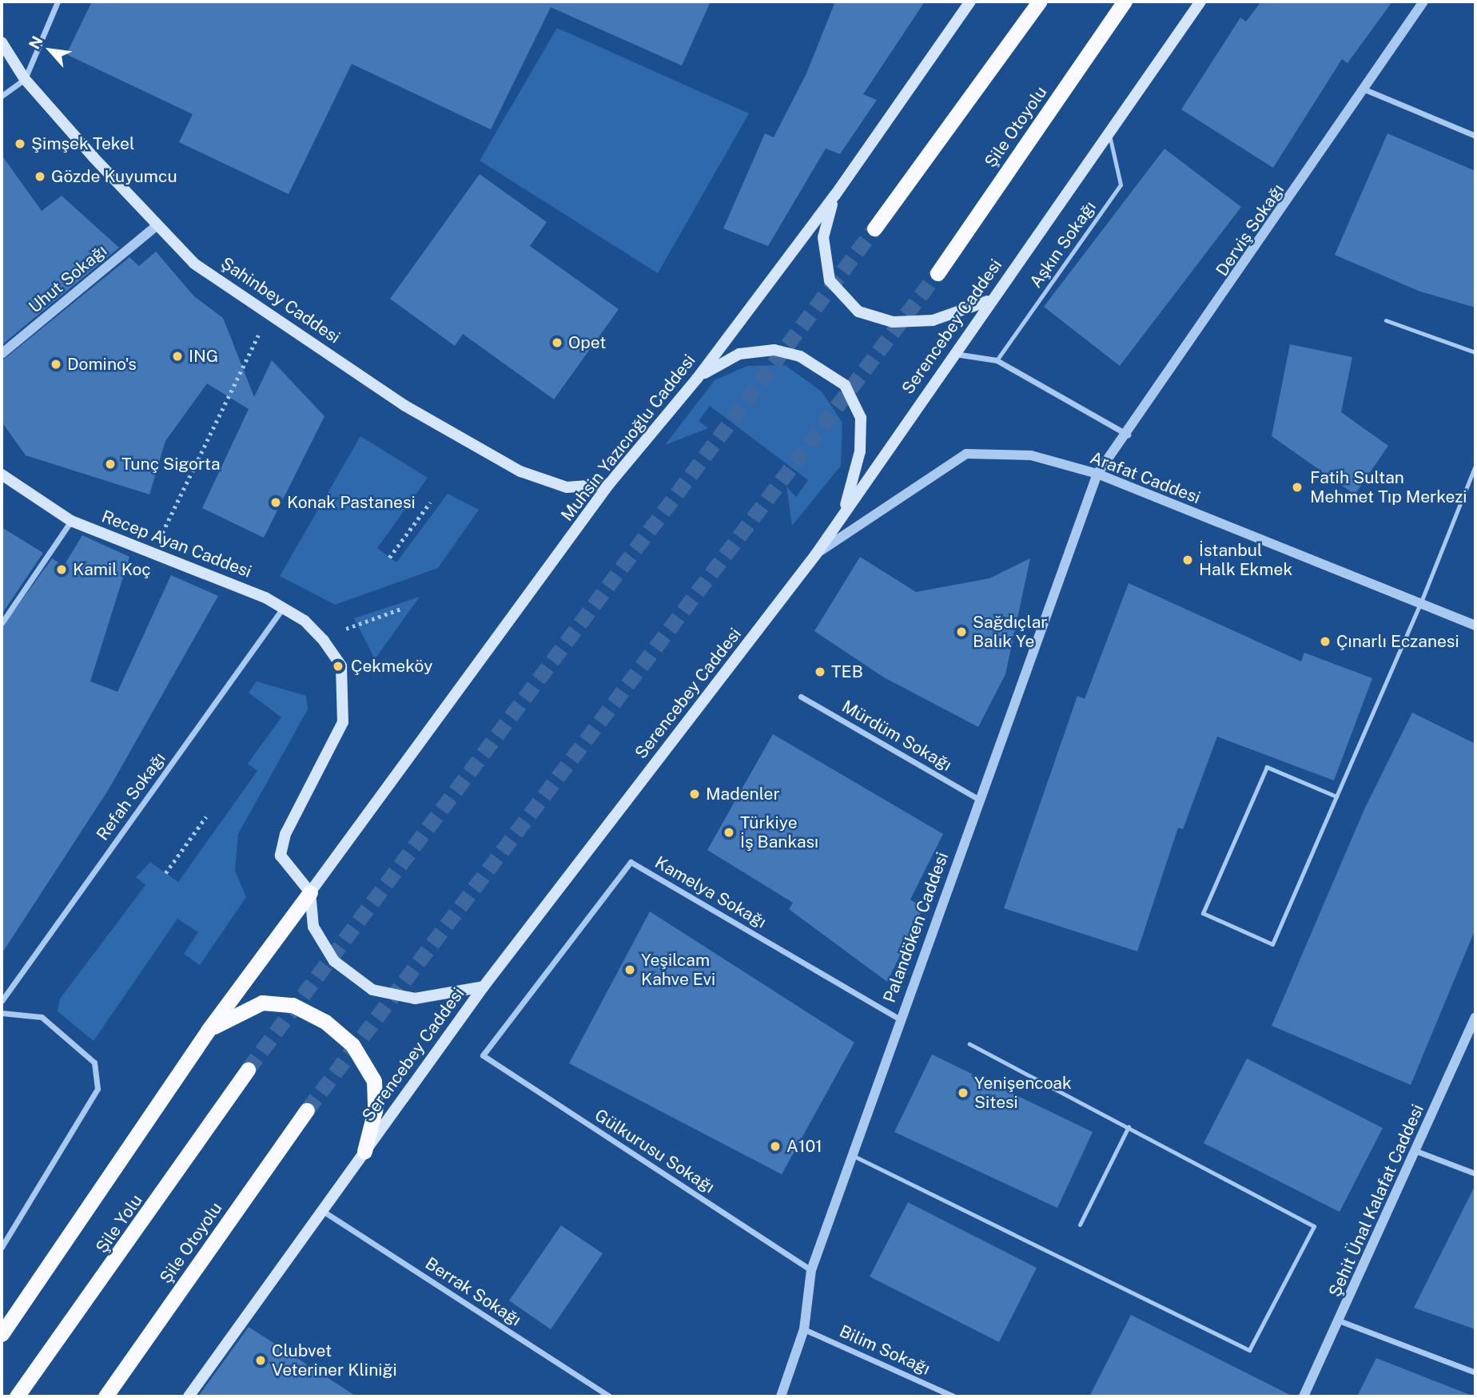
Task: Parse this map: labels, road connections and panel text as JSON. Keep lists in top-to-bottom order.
{
  "streets": {
    "highway": ["Şile Otoyolu", "Şile Yolu"],
    "main road": [
      "Şahinbey Caddesi",
      "Serencebey Caddesi",
      "Muhsin Yazıcıoğlu Caddesi",
      "Recep Ayan Caddesi"
    ],
    "street": [
      "Derviş Sokağı",
      "Uhut Sokağı",
      "Arafat Caddesi",
      "Mürdüm Sokağı",
      "Refah Sokağı",
      "Kamelya Sokağı",
      "Palandöken Caddesi",
      "Gülkurusu Sokağı",
      "Şehit Ünal Kalafat Caddesi",
      "Berrak Sokağı",
      "Bilim Sokağı"
    ],
    "lane": ["Aşkın Sokağı"]
  },
  "crossings": [
    ["Derviş Sokağı", "Arafat Caddesi"],
    ["Derviş Sokağı", "Palandöken Caddesi"],
    ["Aşkın Sokağı", "Serencebey Caddesi"],
    ["Uhut Sokağı", "Şahinbey Caddesi"],
    ["Şahinbey Caddesi", "Muhsin Yazıcıoğlu Caddesi"],
    ["Serencebey Caddesi", "Arafat Caddesi"],
    ["Serencebey Caddesi", "Berrak Sokağı"],
    ["Muhsin Yazıcıoğlu Caddesi", "Recep Ayan Caddesi"],
    ["Arafat Caddesi", "Palandöken Caddesi"],
    ["Recep Ayan Caddesi", "Refah Sokağı"],
    ["Mürdüm Sokağı", "Palandöken Caddesi"],
    ["Kamelya Sokağı", "Palandöken Caddesi"],
    ["Kamelya Sokağı", "Gülkurusu Sokağı"],
    ["Palandöken Caddesi", "Gülkurusu Sokağı"],
    ["Palandöken Caddesi", "Bilim Sokağı"]
  ],
  "places": [
    "Şimşek Tekel",
    "Gözde Kuyumcu",
    "Opet",
    "ING",
    "Domino's",
    "Tunç Sigorta",
    "Fatih Sultan Mehmet Tıp Merkezi",
    "Konak Pastanesi",
    "İstanbul Halk Ekmek",
    "Kamil Koç",
    "Sağdıçlar Balık Ye",
    "Çınarlı Eczanesi",
    "Çekmeköy",
    "TEB",
    "Madenler",
    "Türkiye İş Bankası",
    "Yeşilcam Kahve Evi",
    "Yenişencoak Sitesi",
    "A101",
    "Clubvet Veteriner Kliniği"
  ],
  "north": "top left"
}
